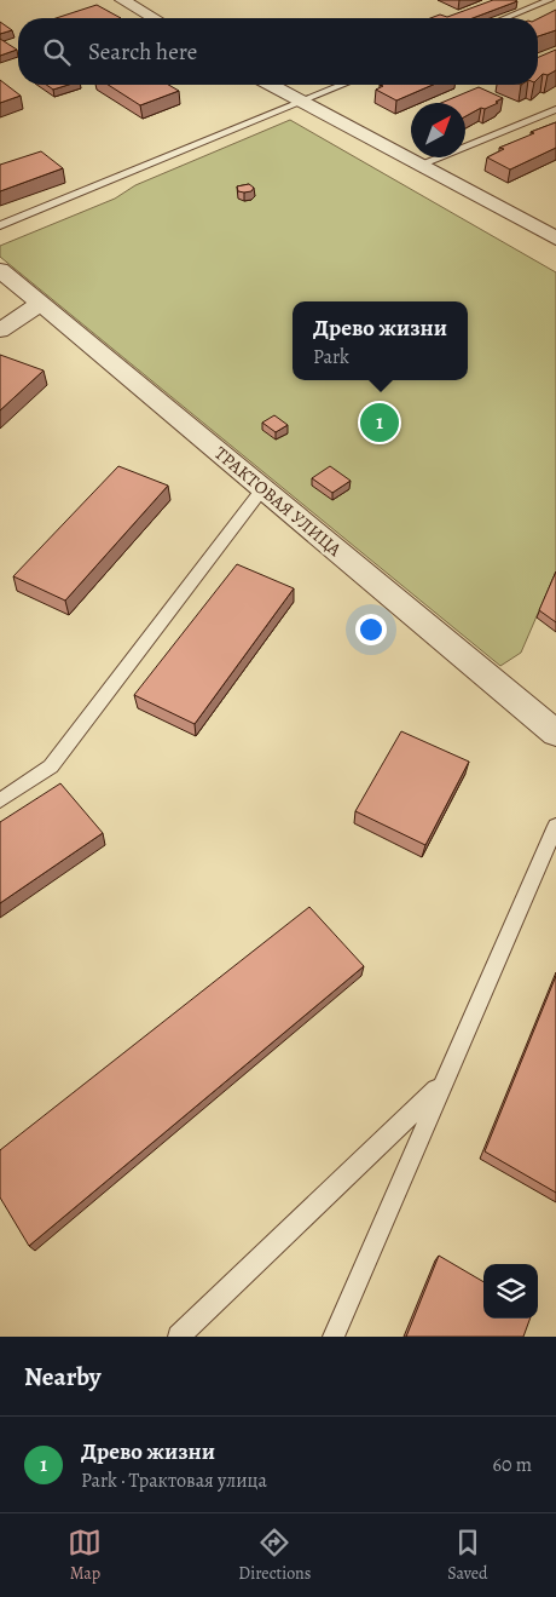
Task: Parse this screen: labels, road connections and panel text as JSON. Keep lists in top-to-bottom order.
{
  "streets": {
    "street": ["ТРАКТОВАЯ УЛИЦА"]
  },
  "north": "top right",
  "page": {
    "search": "Search here",
    "popup": ["Древо жизни", "Park"],
    "pins": "1",
    "heading": "Nearby",
    "list": [
      {
        "mark": "1",
        "name": "Древо жизни",
        "note": "Park · Трактовая улица",
        "value": "60 m"
      }
    ],
    "nav": ["Map", "Directions", "Saved"]
  }
}
